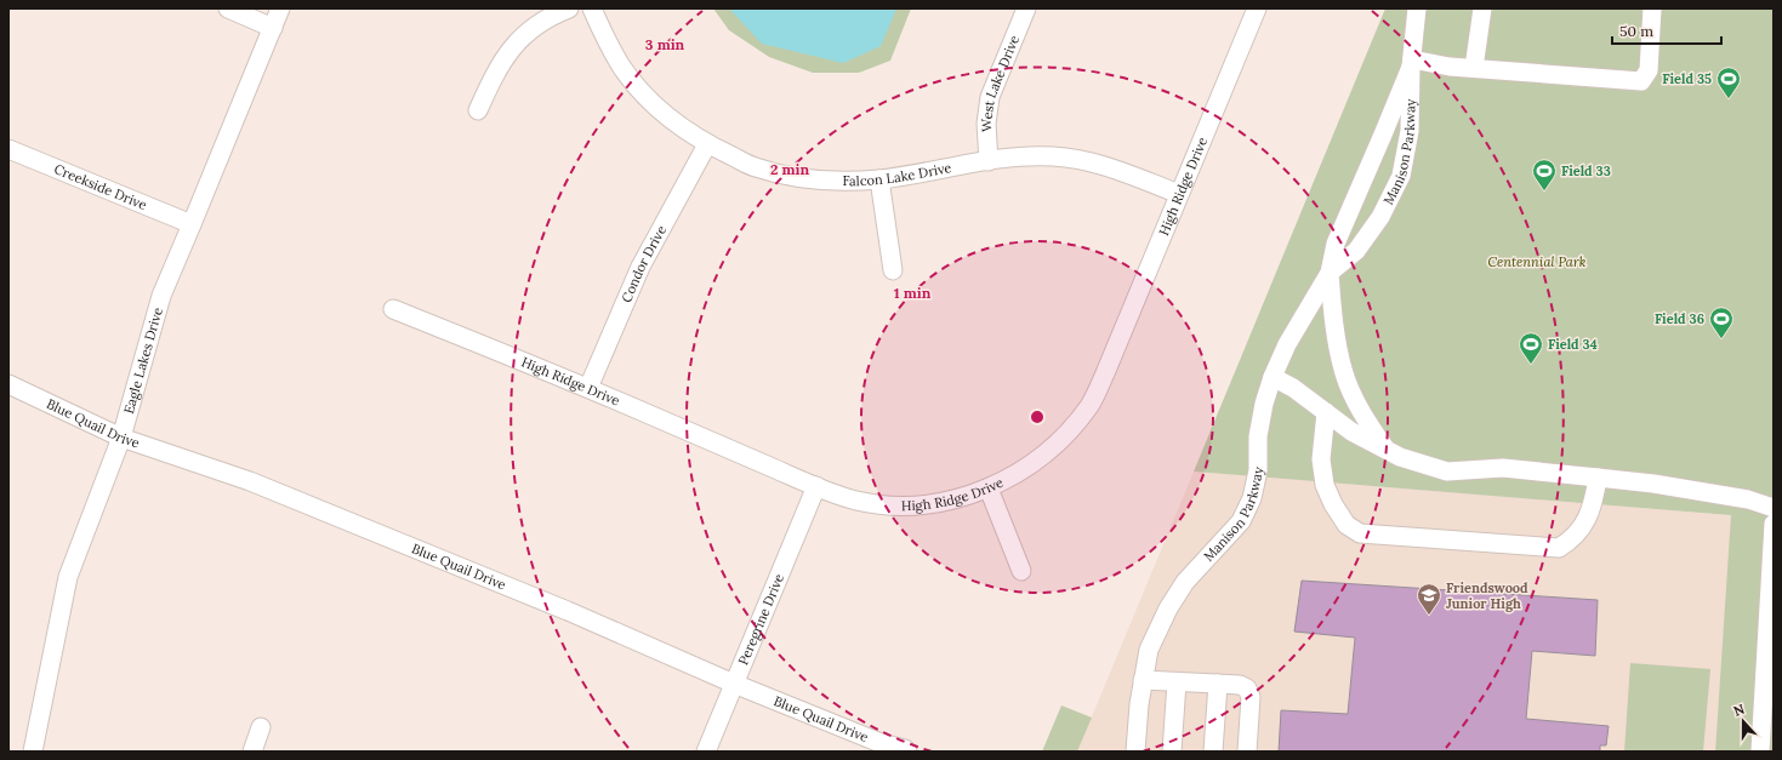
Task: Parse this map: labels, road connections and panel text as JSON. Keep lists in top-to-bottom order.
{
  "streets": {
    "street": [
      "West Lake Drive",
      "Manison Parkway",
      "Falcon Lake Drive",
      "High Ridge Drive",
      "Creekside Drive",
      "Condor Drive",
      "Eagle Lakes Drive",
      "Blue Quail Drive",
      "Peregrine Drive"
    ]
  },
  "crossings": [
    ["West Lake Drive", "Falcon Lake Drive"],
    ["Falcon Lake Drive", "High Ridge Drive"],
    ["Falcon Lake Drive", "Condor Drive"],
    ["High Ridge Drive", "Condor Drive"],
    ["High Ridge Drive", "Peregrine Drive"],
    ["Creekside Drive", "Eagle Lakes Drive"],
    ["Eagle Lakes Drive", "Blue Quail Drive"],
    ["Blue Quail Drive", "Peregrine Drive"]
  ],
  "parks": ["Centennial Park"],
  "places": {
    "sports": [
      "Field 35",
      "Field 33",
      "Field 36",
      "Field 34"
    ],
    "school or university": ["Friendswood Junior High"]
  },
  "scale_bar": "50 m",
  "north": "top",
  "rings": ["3 min", "2 min", "1 min"]
}
